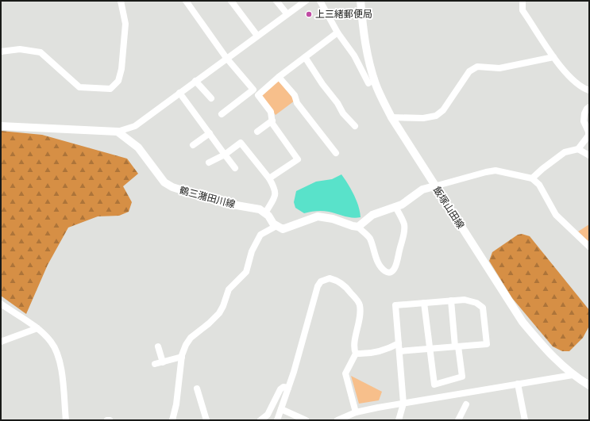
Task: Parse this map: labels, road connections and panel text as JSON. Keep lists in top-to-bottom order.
{
  "streets": {
    "main road": ["鶴三潴田川線", "飯塚山田線"]
  },
  "places": ["上三緒郵便局"]
}
